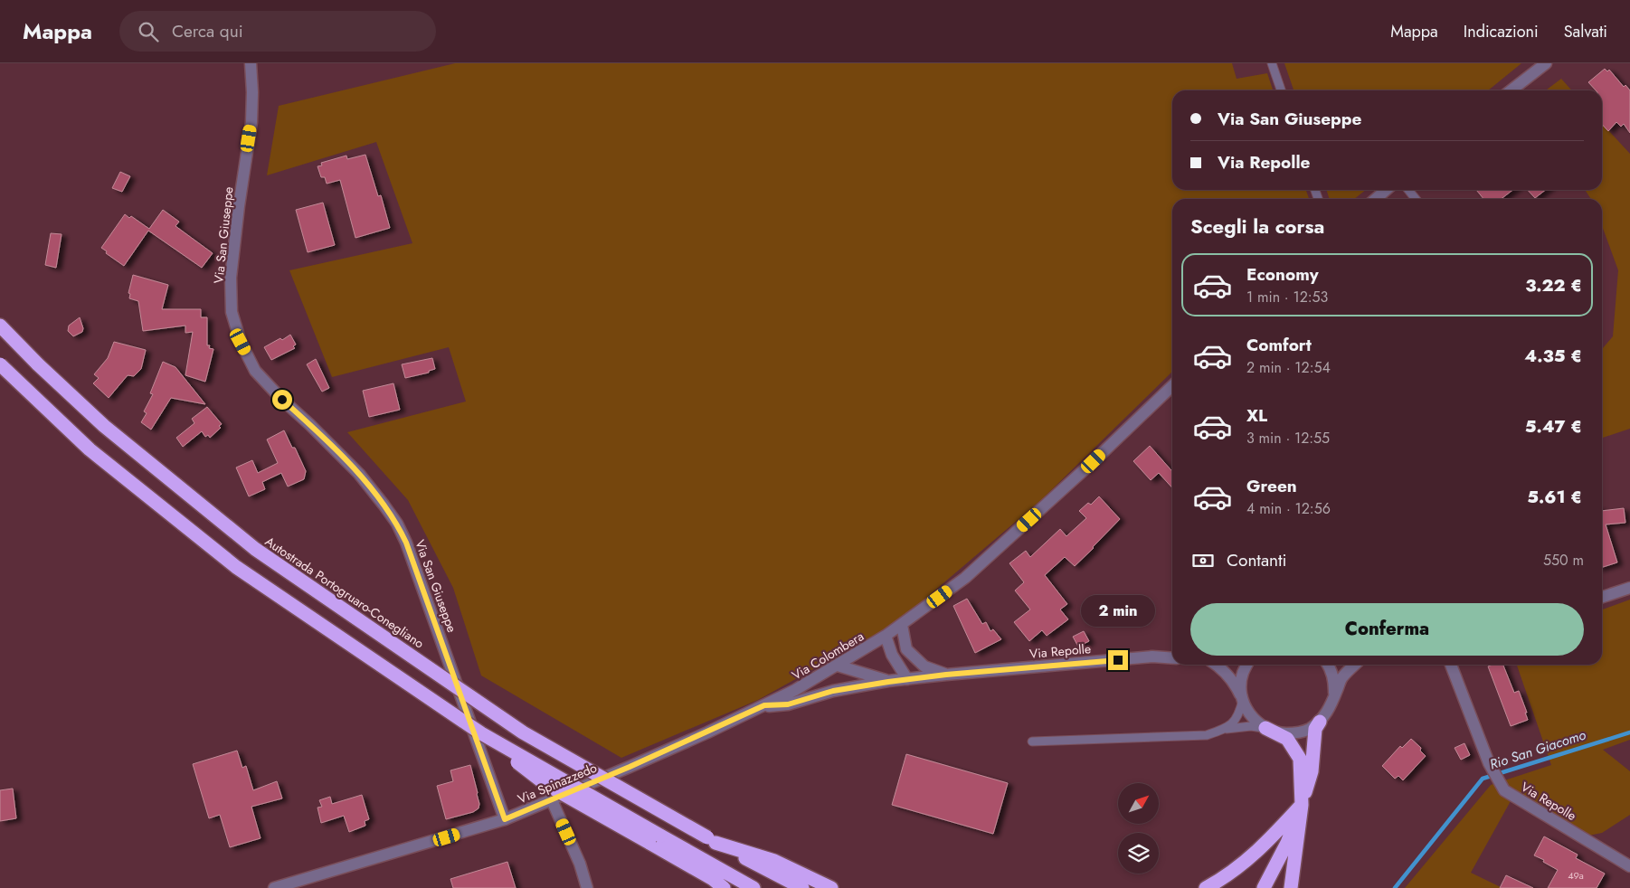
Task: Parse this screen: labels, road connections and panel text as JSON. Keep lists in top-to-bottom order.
{
  "streets": {
    "highway": ["Autostrada Portogruaro-Conegliano"],
    "street": [
      "Via San Giuseppe",
      "Via Repolle",
      "Via Colombera",
      "Via Spinazzedo"
    ]
  },
  "crossings": [
    ["Via San Giuseppe", "Via Spinazzedo"],
    ["Via Repolle", "Via Colombera"],
    ["Via Repolle", "Via Spinazzedo"],
    ["Via Colombera", "Via Spinazzedo"]
  ],
  "water": ["Rio San Giacomo"],
  "house_numbers": ["49a"],
  "north": "top right",
  "page": {
    "header": "Mappa",
    "search": "Cerca qui",
    "nav": ["Mappa", "Indicazioni", "Salvati"],
    "banner": ["Via San Giuseppe", "Via Repolle"],
    "heading": "Scegli la corsa",
    "list": [
      {
        "name": "Economy",
        "note": "1 min · 12:53",
        "value": "3.22 €"
      },
      {
        "name": "Comfort",
        "note": "2 min · 12:54",
        "value": "4.35 €"
      },
      {
        "name": "XL",
        "note": "3 min · 12:55",
        "value": "5.47 €"
      },
      {
        "name": "Green",
        "note": "4 min · 12:56",
        "value": "5.61 €"
      }
    ],
    "pay": ["Contanti", "550 m"],
    "buttons": "Conferma",
    "bubble": "2 min"
  }
}
